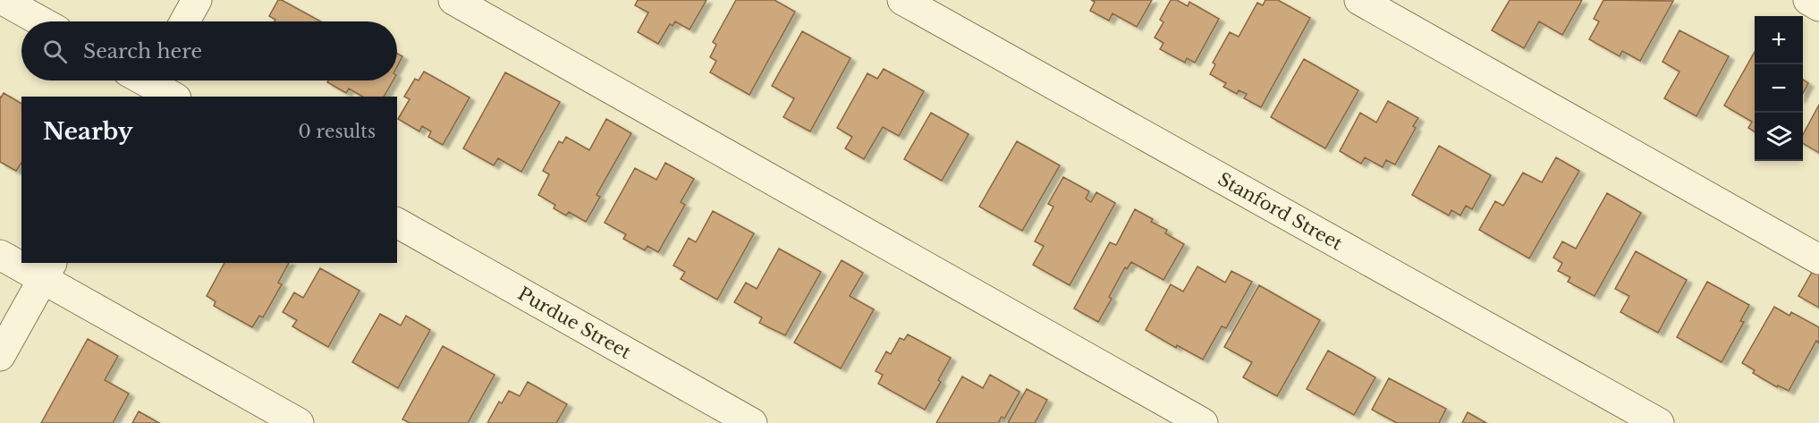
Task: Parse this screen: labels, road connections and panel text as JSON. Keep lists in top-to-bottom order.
{
  "streets": {
    "street": ["Stanford Street", "Purdue Street"]
  },
  "page": {
    "map_buttons": ["+", "−"],
    "search": "Search here",
    "heading": ["Nearby", "0 results"]
  }
}
